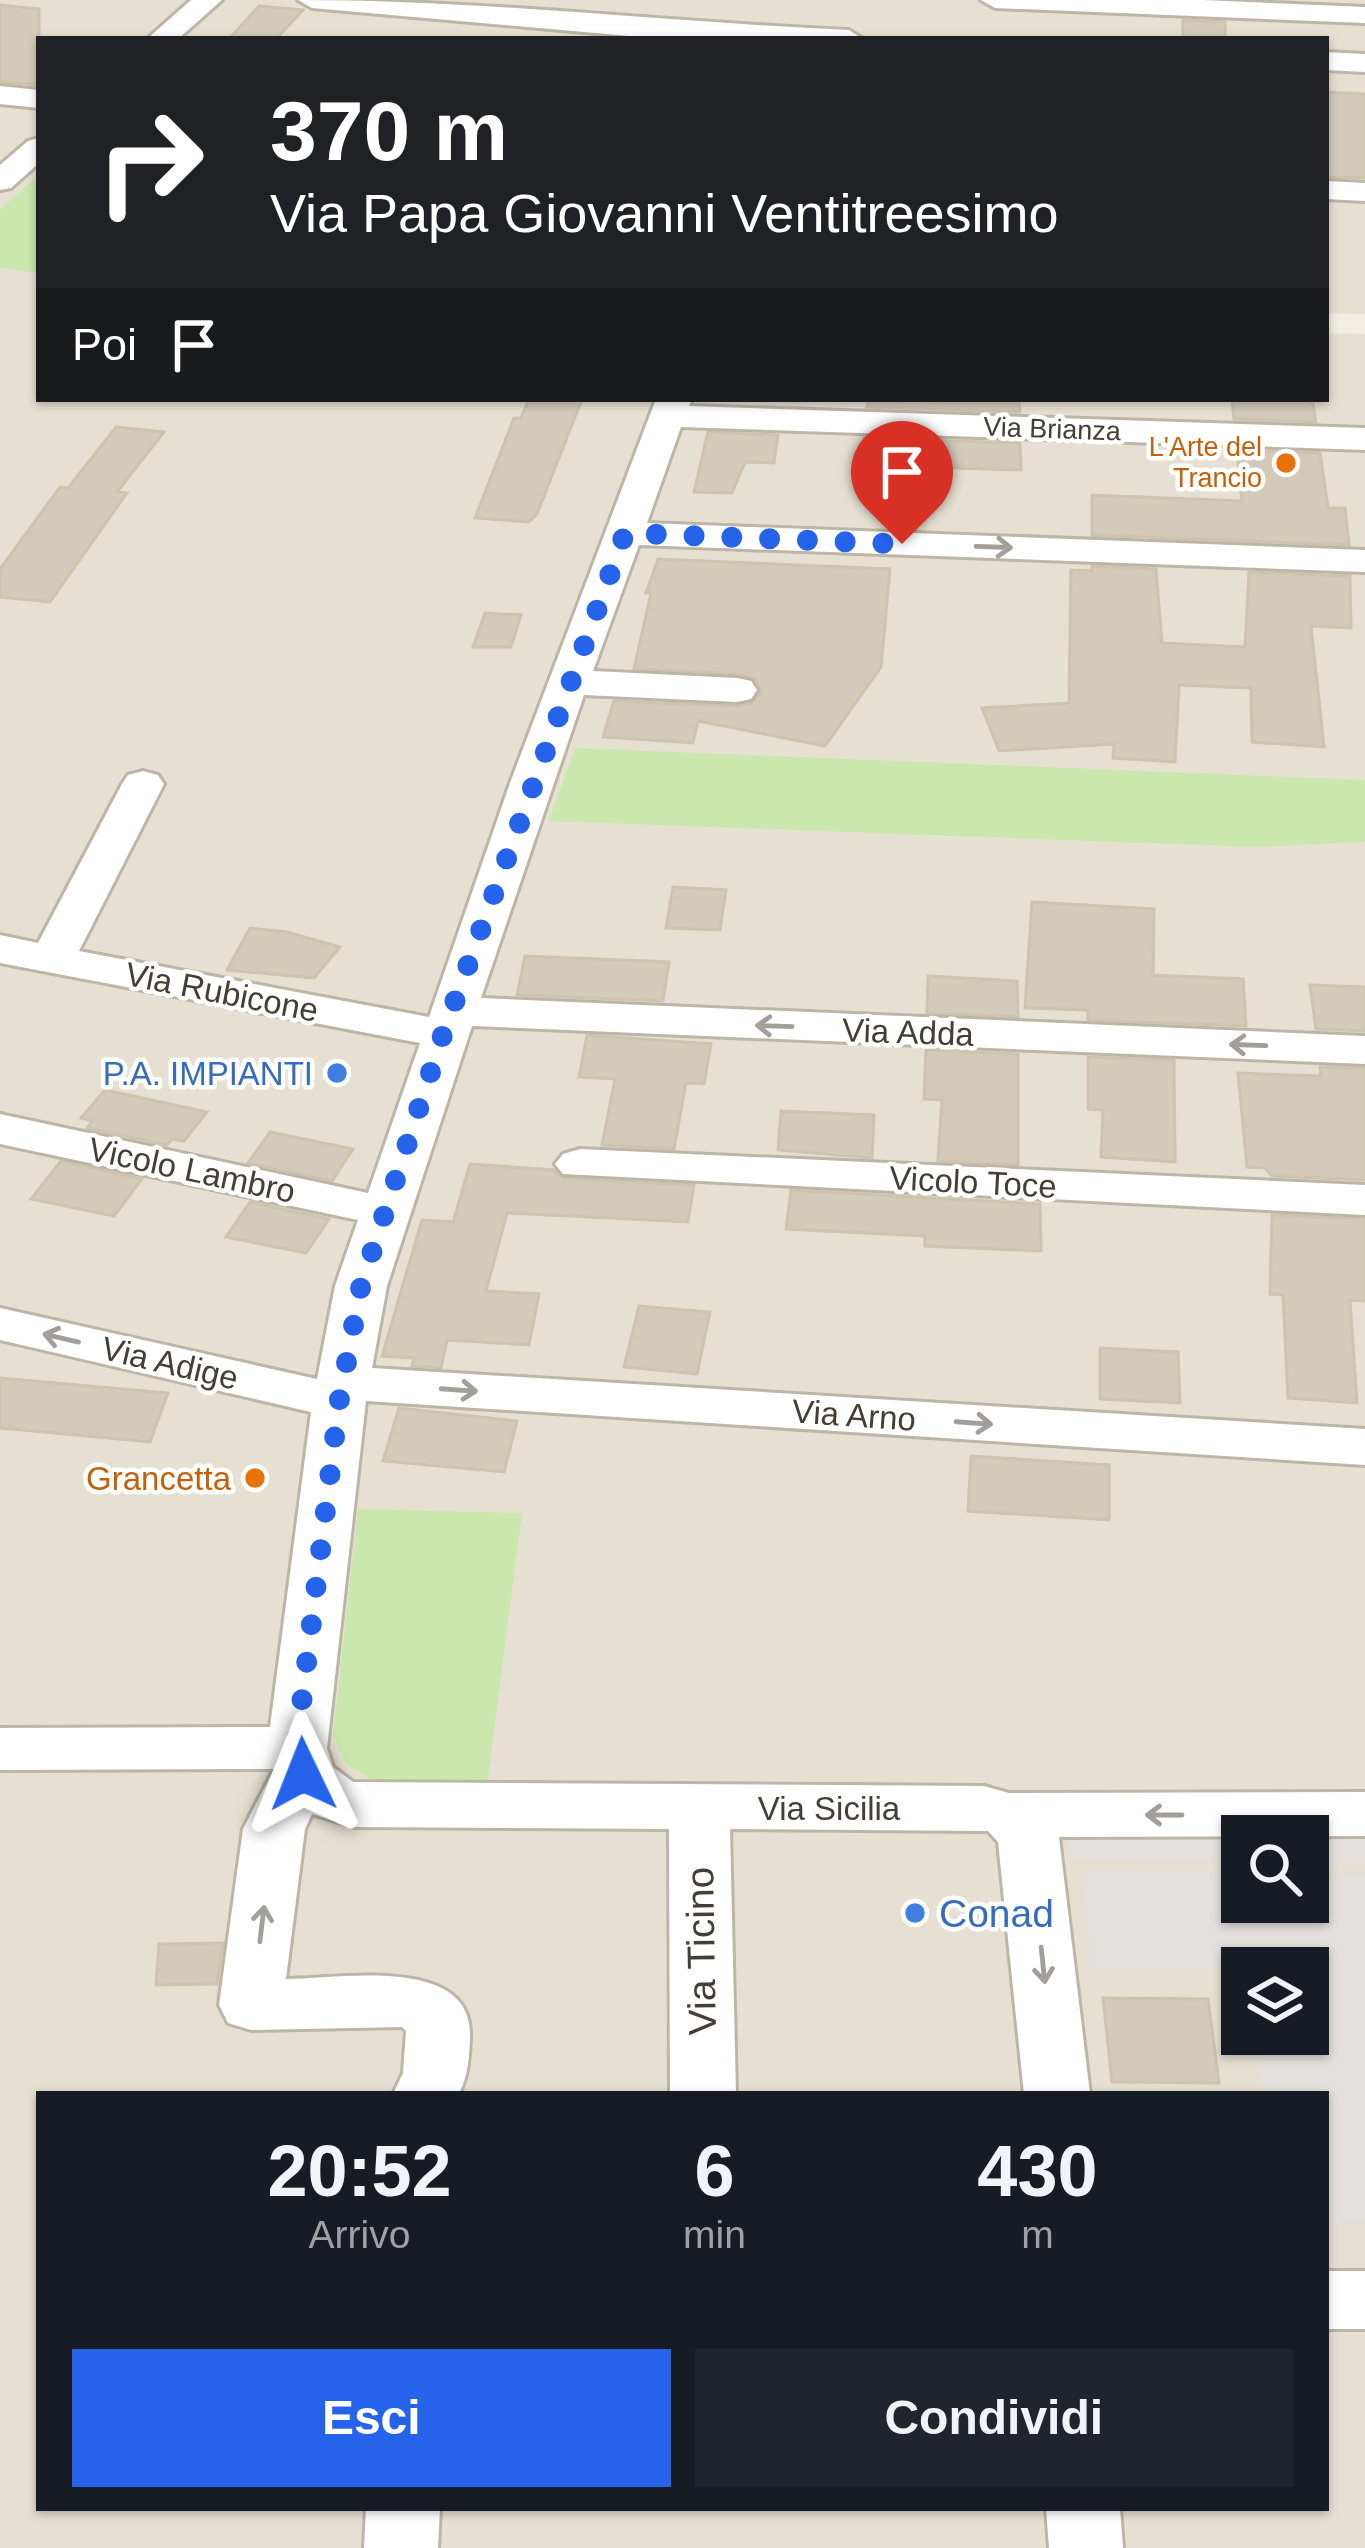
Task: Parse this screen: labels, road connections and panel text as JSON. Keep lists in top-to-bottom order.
{
  "streets": {
    "street": [
      "Via Brianza",
      "Via Rubicone",
      "Via Adda",
      "Vicolo Lambro",
      "Vicolo Toce",
      "Via Adige",
      "Via Arno",
      "Via Sicilia",
      "Via Ticino"
    ]
  },
  "crossings": [
    ["Via Rubicone", "Via Adda"],
    ["Via Adige", "Via Arno"],
    ["Via Sicilia", "Via Ticino"]
  ],
  "one_way": ["Via Adda", "Via Arno"],
  "places": [
    "L'Arte del Trancio",
    "P.A. IMPIANTI",
    "Grancetta",
    "Conad"
  ],
  "page": {
    "turn": ["370 m", "Via Papa Giovanni Ventitreesimo"],
    "then": "Poi",
    "eta": [
      "20:52",
      "Arrivo",
      "6",
      "min",
      "430",
      "m"
    ],
    "buttons": ["Esci", "Condividi"]
  }
}
